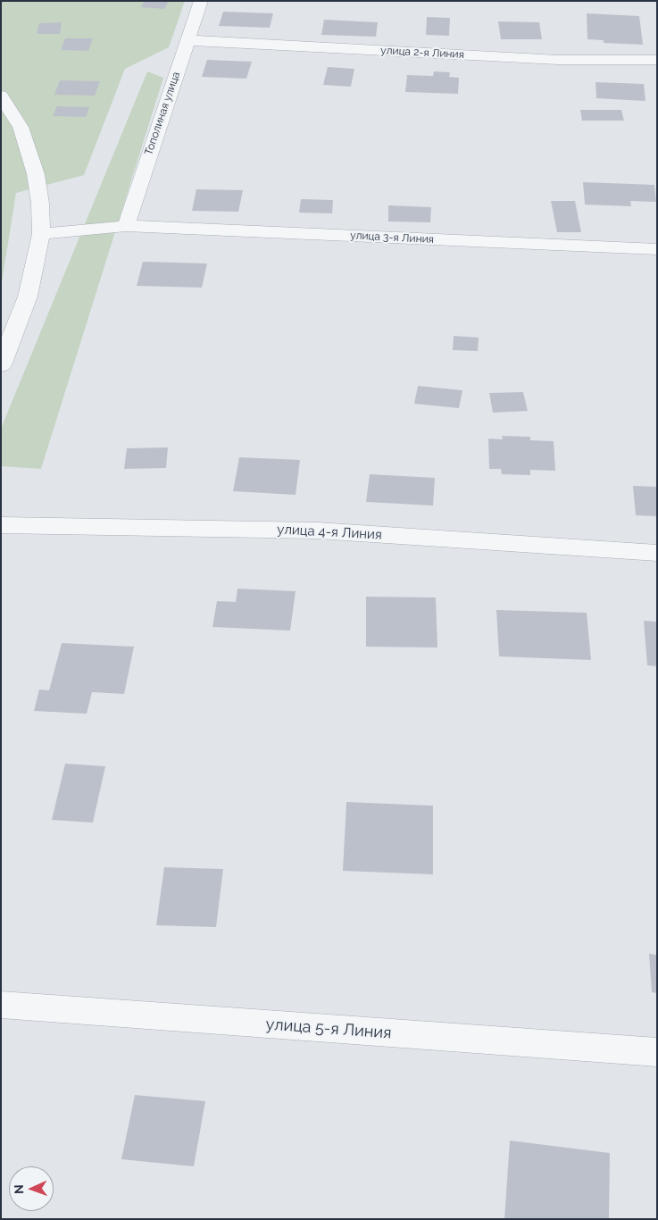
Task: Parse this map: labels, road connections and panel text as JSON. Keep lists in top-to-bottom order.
{
  "streets": {
    "street": [
      "улица 2-я Линия",
      "Тополиная улица",
      "улица 3-я Линия",
      "улица 4-я Линия",
      "улица 5-я Линия"
    ]
  },
  "crossings": [
    ["улица 2-я Линия", "Тополиная улица"],
    ["Тополиная улица", "улица 3-я Линия"]
  ],
  "north": "left"
}
